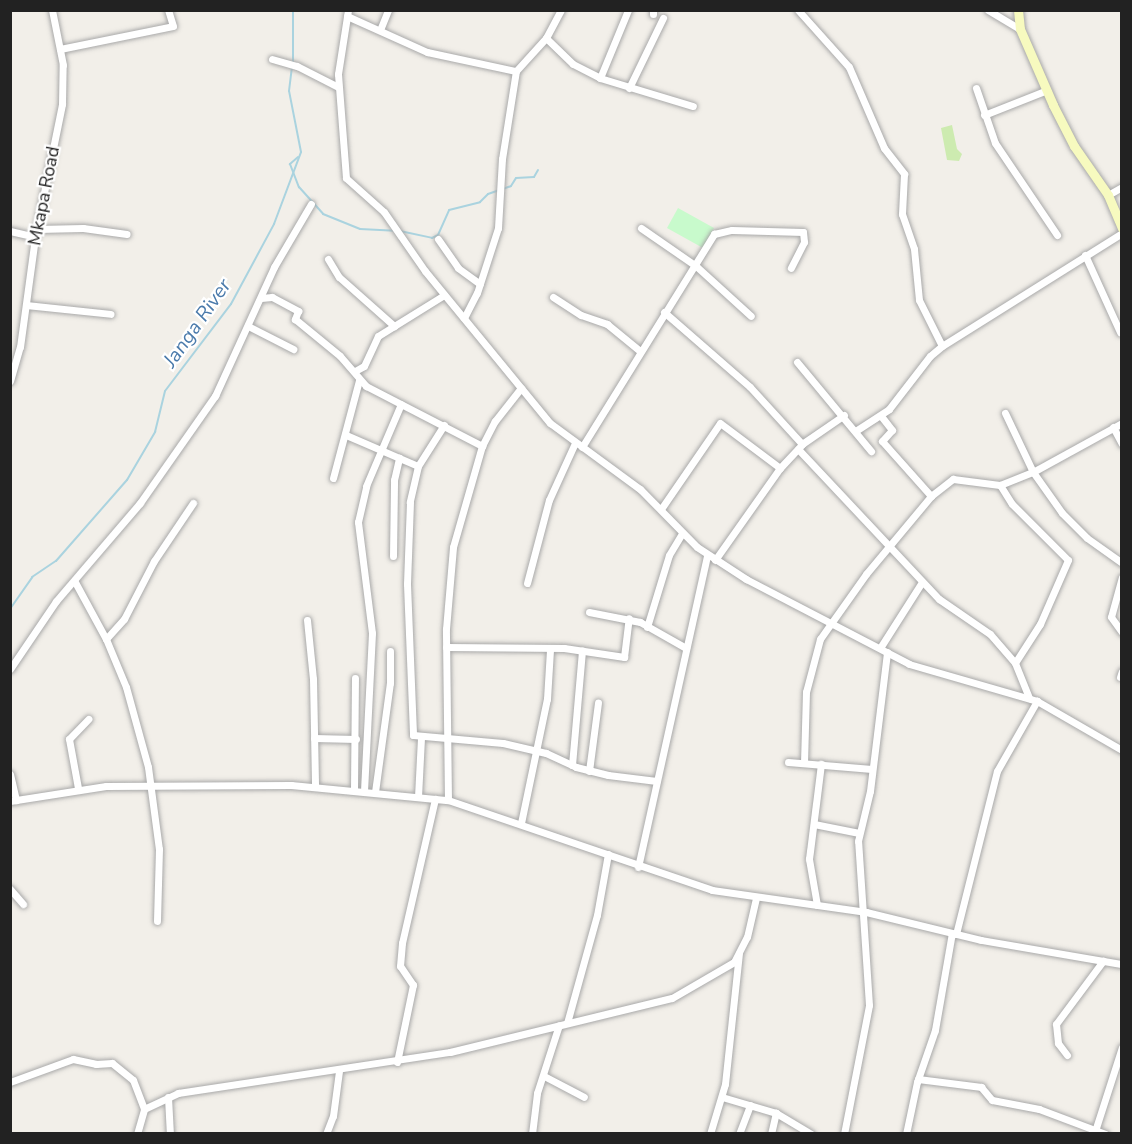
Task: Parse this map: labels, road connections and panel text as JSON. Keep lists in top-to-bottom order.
{
  "streets": {
    "street": ["Mkapa Road"]
  },
  "water": ["Janga River"]
}
